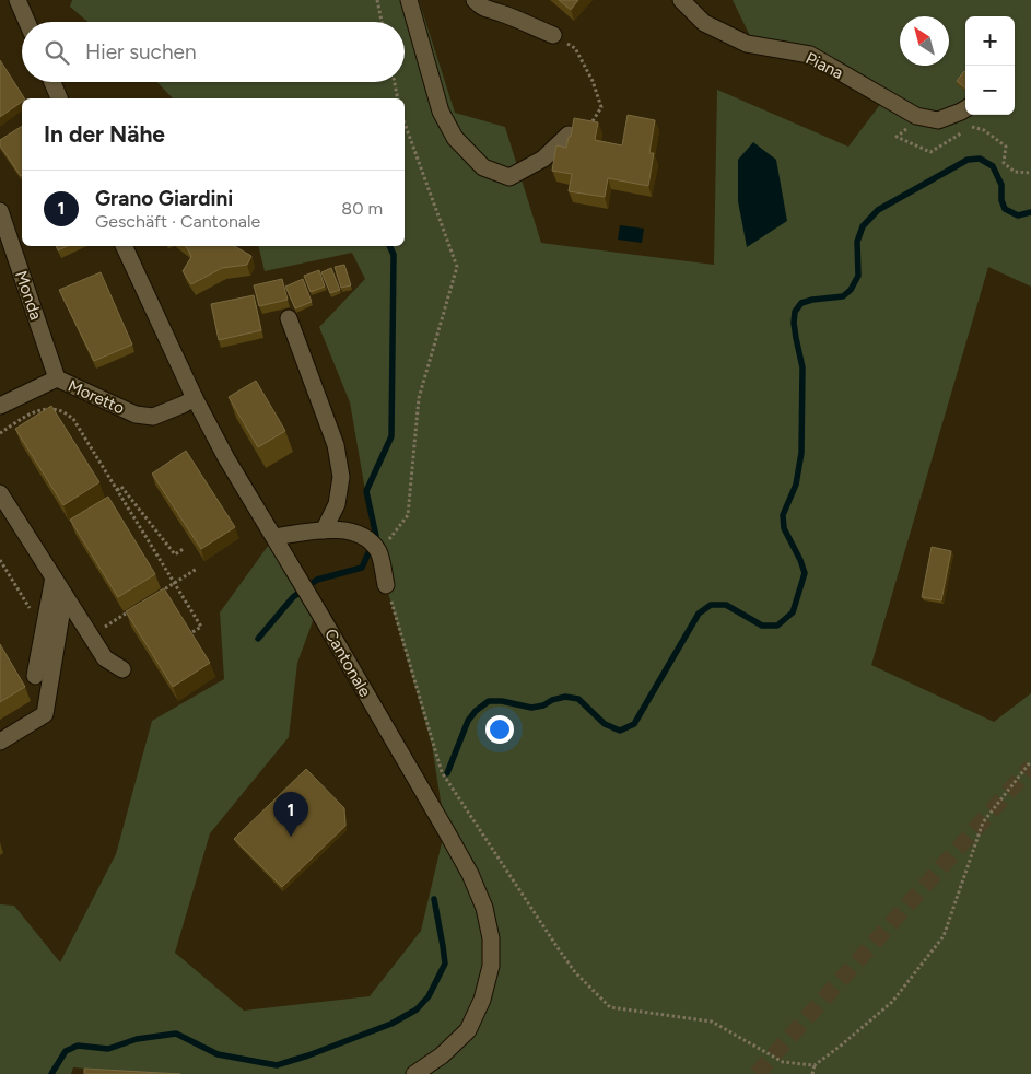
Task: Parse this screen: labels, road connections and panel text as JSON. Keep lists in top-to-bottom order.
{
  "streets": {
    "street": [
      "Piana",
      "Monda",
      "Moretto",
      "Cantonale"
    ]
  },
  "crossings": [
    ["Monda", "Moretto"],
    ["Moretto", "Cantonale"]
  ],
  "north": "top left",
  "page": {
    "map_buttons": ["+", "−"],
    "search": "Hier suchen",
    "heading": "In der Nähe",
    "list": [
      {
        "mark": "1",
        "name": "Grano Giardini",
        "note": "Geschäft · Cantonale",
        "value": "80 m"
      }
    ],
    "pins": "1"
  }
}
